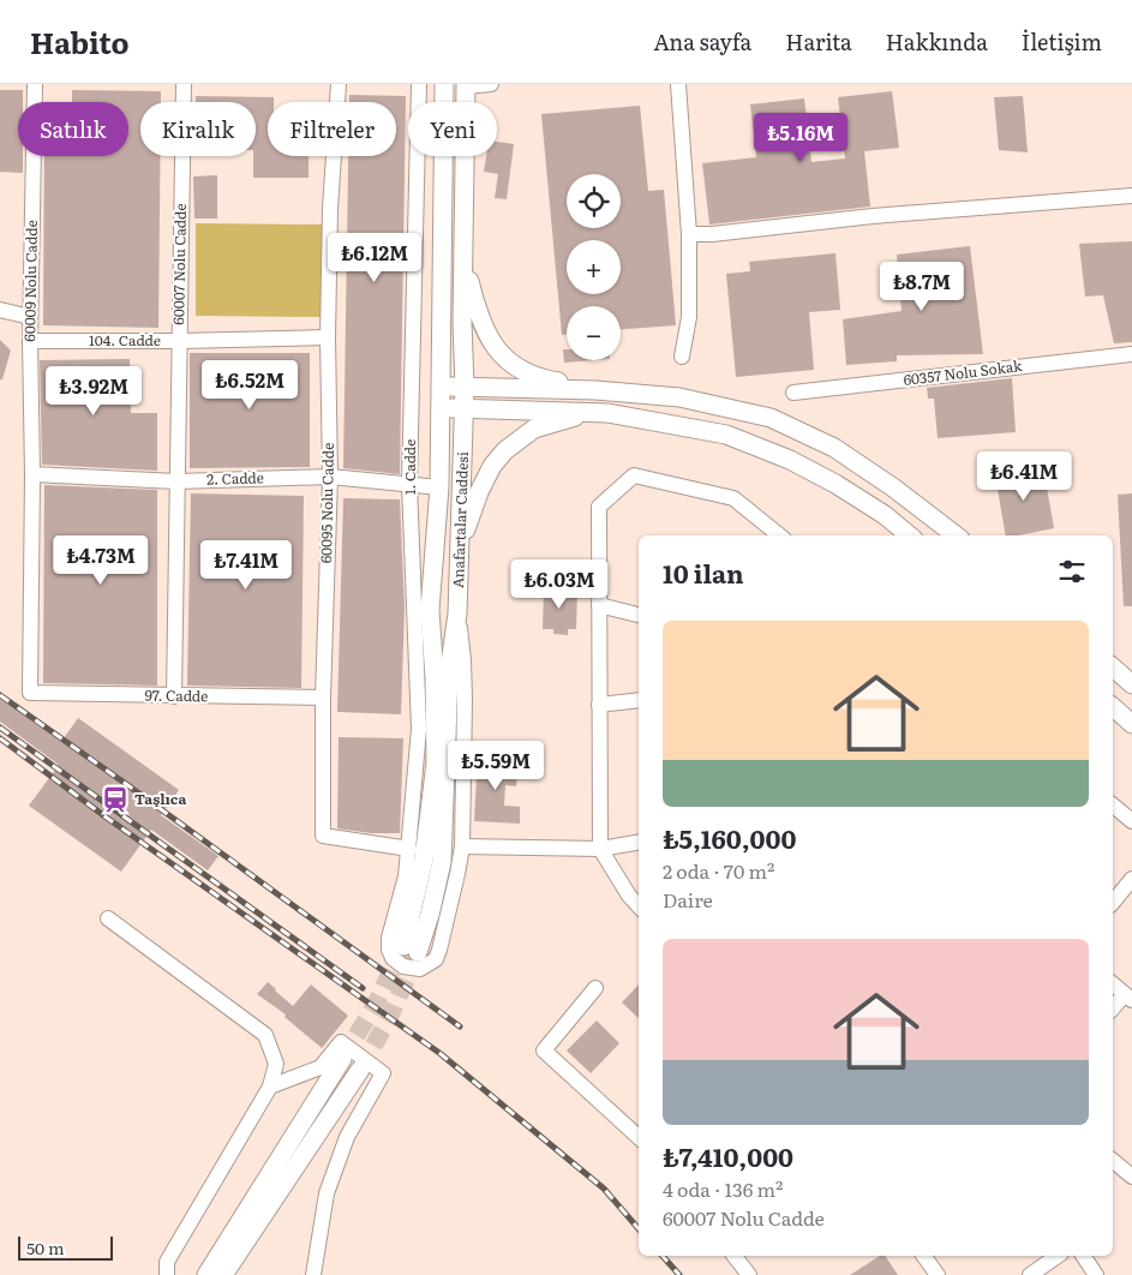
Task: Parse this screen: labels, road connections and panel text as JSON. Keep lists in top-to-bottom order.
{
  "streets": {
    "main road": ["Anafartalar Caddesi"],
    "street": [
      "60007 Nolu Cadde",
      "60009 Nolu Cadde",
      "104. Cadde",
      "60357 Nolu Sokak",
      "1. Cadde",
      "2. Cadde",
      "60095 Nolu Cadde",
      "97. Cadde"
    ]
  },
  "crossings": [
    ["60007 Nolu Cadde", "104. Cadde"],
    ["60007 Nolu Cadde", "2. Cadde"],
    ["60007 Nolu Cadde", "97. Cadde"],
    ["60009 Nolu Cadde", "104. Cadde"],
    ["60009 Nolu Cadde", "2. Cadde"],
    ["60009 Nolu Cadde", "97. Cadde"],
    ["104. Cadde", "60095 Nolu Cadde"],
    ["1. Cadde", "2. Cadde"],
    ["1. Cadde", "60095 Nolu Cadde"],
    ["2. Cadde", "60095 Nolu Cadde"],
    ["2. Cadde", "Anafartalar Caddesi"],
    ["60095 Nolu Cadde", "97. Cadde"]
  ],
  "places": {
    "station": ["Taşlıca"]
  },
  "scale_bar": "50 m",
  "page": {
    "header": "Habito",
    "nav": [
      "Ana sayfa",
      "Harita",
      "Hakkında",
      "İletişim"
    ],
    "chip": [
      "Satılık",
      "Kiralık",
      "Filtreler",
      "Yeni"
    ],
    "price": [
      "₺5.16M",
      "₺6.12M",
      "₺8.7M",
      "₺6.52M",
      "₺3.92M",
      "₺6.41M",
      "₺4.73M",
      "₺7.41M",
      "₺6.03M",
      "₺5.59M"
    ],
    "map_buttons": ["+", "−"],
    "heading": "10 ilan",
    "list": [
      {
        "name": "₺5,160,000",
        "note": "2 oda · 70 m² · Daire"
      },
      {
        "name": "₺7,410,000",
        "note": "4 oda · 136 m² · 60007 Nolu Cadde"
      }
    ],
    "scale": "50 m"
  }
}
